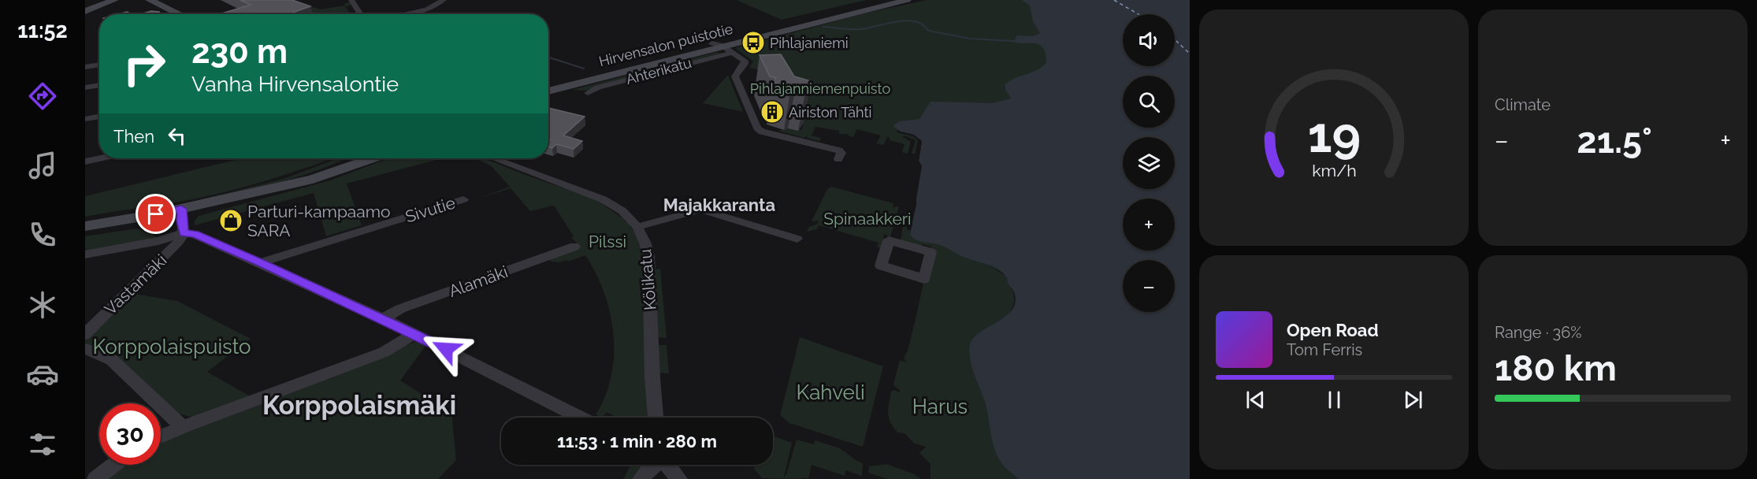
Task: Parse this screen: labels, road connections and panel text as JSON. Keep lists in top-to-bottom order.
{
  "streets": {
    "main road": ["Hirvensalon puistotie"],
    "street": [
      "Ahterikatu",
      "Sivutie",
      "Kölikatu",
      "Alamäki",
      "Vastamäki"
    ]
  },
  "districts": ["Majakkaranta", "Korppolaismäki"],
  "parks": [
    "Pihlajanniemenpuisto",
    "Spinaakkeri",
    "Pilssi",
    "Korppolaispuisto",
    "Kahveli",
    "Harus"
  ],
  "places": {
    "bus stop": ["Pihlajaniemi"],
    "building": ["Airiston Tähti"],
    "shop": ["Parturi-kampaamo SARA"]
  },
  "page": {
    "tabs": "11:52",
    "tile": [
      "Climate",
      ["Range · 36%", "180 km"]
    ],
    "map_buttons": ["+", "−"],
    "turn": ["230 m", "Vanha Hirvensalontie"],
    "then": "Then",
    "heat": ["−", "21.5°", "+"],
    "song": ["Open Road", "Tom Ferris"],
    "limit": "30",
    "trip": "11:53 · 1 min · 280 m",
    "gauge": ["19", "km/h"]
  }
}
